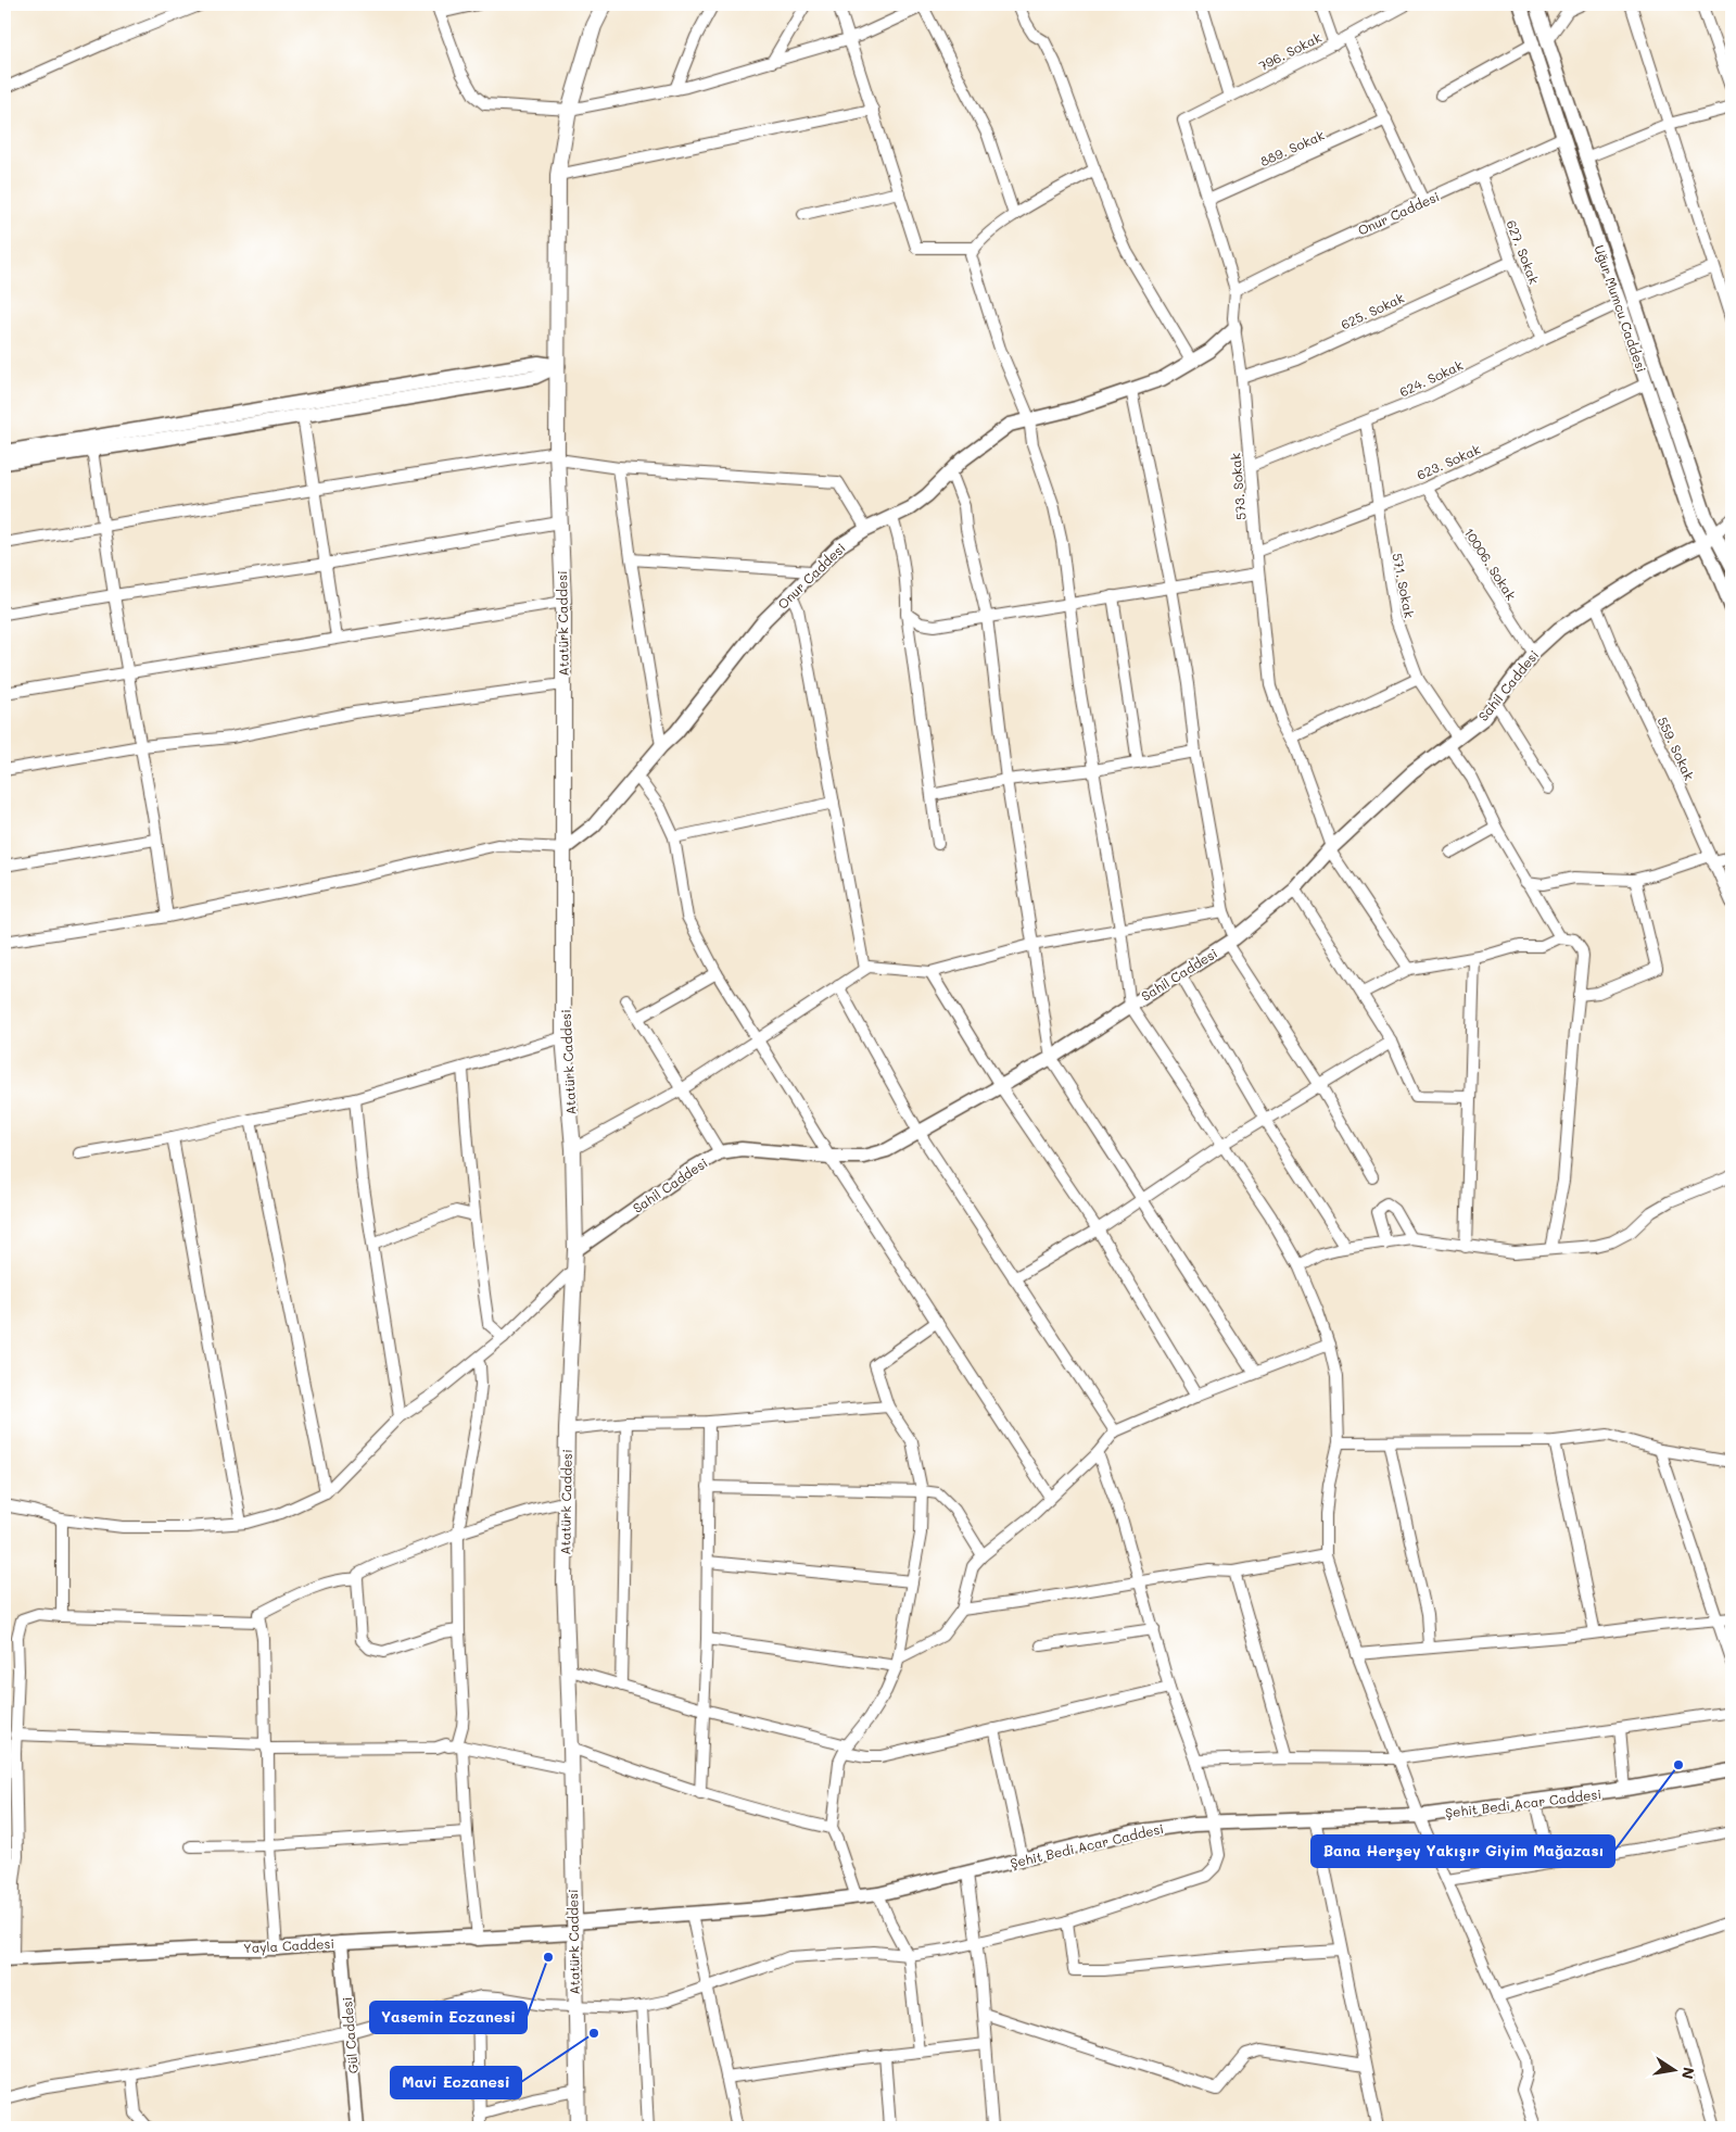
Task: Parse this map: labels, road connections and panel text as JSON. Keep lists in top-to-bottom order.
{
  "streets": {
    "main road": ["Atatürk Caddesi"],
    "street": [
      "796. Sokak",
      "889. Sokak",
      "Onur Caddesi",
      "627. Sokak",
      "Uğur Mumcu Caddesi",
      "625. Sokak",
      "624. Sokak",
      "623. Sokak",
      "573. Sokak",
      "10006. Sokak",
      "571. Sokak",
      "Sahil Caddesi",
      "559. Sokak",
      "Şehit Bedi Acar Caddesi",
      "Yayla Caddesi",
      "Gül Caddesi"
    ]
  },
  "crossings": [
    ["796. Sokak", "573. Sokak"],
    ["889. Sokak", "573. Sokak"],
    ["Onur Caddesi", "627. Sokak"],
    ["Onur Caddesi", "Uğur Mumcu Caddesi"],
    ["Onur Caddesi", "573. Sokak"],
    ["Onur Caddesi", "Atatürk Caddesi"],
    ["627. Sokak", "625. Sokak"],
    ["627. Sokak", "624. Sokak"],
    ["Uğur Mumcu Caddesi", "624. Sokak"],
    ["Uğur Mumcu Caddesi", "623. Sokak"],
    ["Uğur Mumcu Caddesi", "Sahil Caddesi"],
    ["625. Sokak", "573. Sokak"],
    ["624. Sokak", "573. Sokak"],
    ["624. Sokak", "571. Sokak"],
    ["623. Sokak", "573. Sokak"],
    ["623. Sokak", "10006. Sokak"],
    ["623. Sokak", "571. Sokak"],
    ["573. Sokak", "Sahil Caddesi"],
    ["10006. Sokak", "Sahil Caddesi"],
    ["571. Sokak", "Sahil Caddesi"],
    ["Atatürk Caddesi", "Sahil Caddesi"],
    ["Atatürk Caddesi", "Şehit Bedi Acar Caddesi"],
    ["Atatürk Caddesi", "Yayla Caddesi"],
    ["Sahil Caddesi", "559. Sokak"],
    ["Şehit Bedi Acar Caddesi", "Yayla Caddesi"],
    ["Yayla Caddesi", "Gül Caddesi"]
  ],
  "places": ["Bana Herşey Yakışır Giyim Mağazası", "Yasemin Eczanesi", "Mavi Eczanesi"],
  "north": "right"
}
